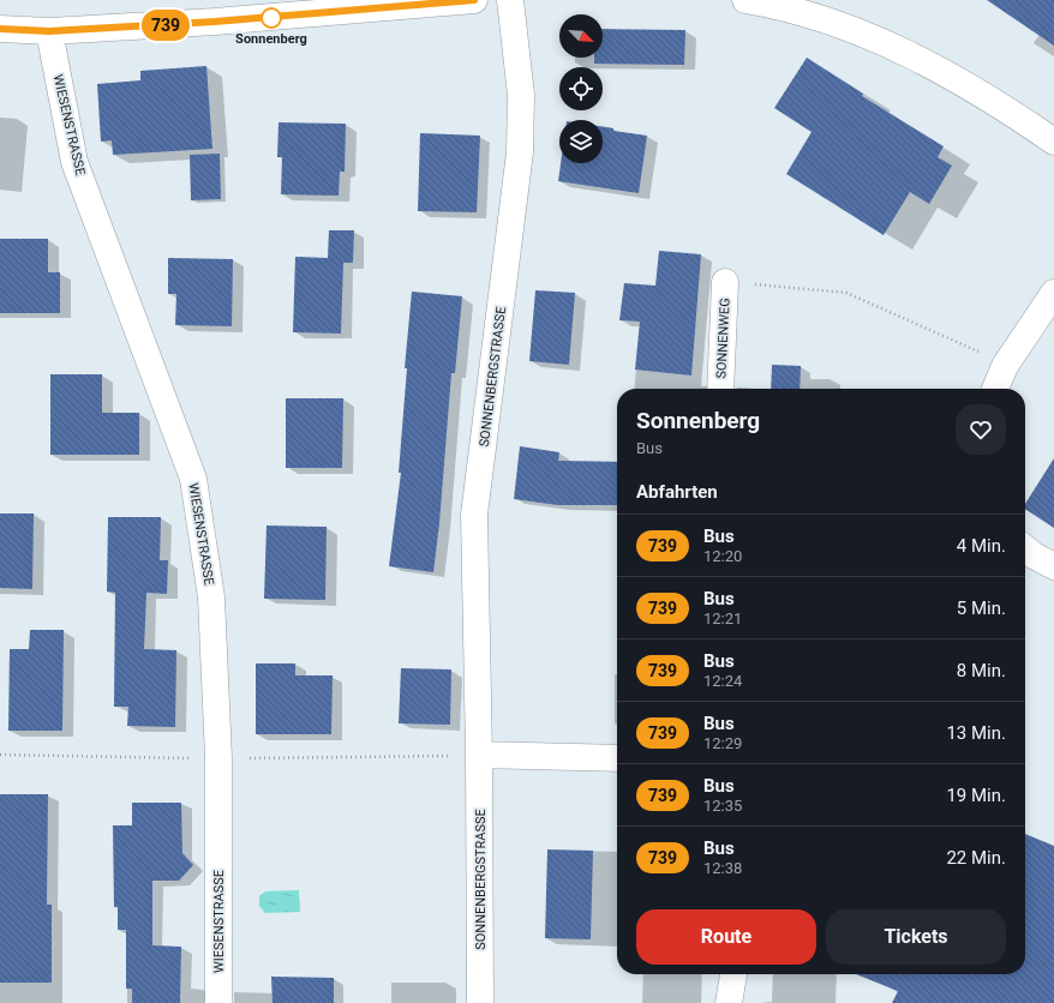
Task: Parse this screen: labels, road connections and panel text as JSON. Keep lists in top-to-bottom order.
{
  "streets": {
    "street": ["WIESENSTRASSE", "SONNENWEG", "SONNENBERGSTRASSE"]
  },
  "places": ["Sonnenberg"],
  "lines": ["bus line 739"],
  "north": "bottom right",
  "page": {
    "on_map": "739",
    "heading": [
      ["Sonnenberg", "Bus"],
      "Abfahrten"
    ],
    "list": [
      {
        "mark": "739",
        "name": "Bus",
        "note": "12:20",
        "value": "4 Min."
      },
      {
        "mark": "739",
        "name": "Bus",
        "note": "12:21",
        "value": "5 Min."
      },
      {
        "mark": "739",
        "name": "Bus",
        "note": "12:24",
        "value": "8 Min."
      },
      {
        "mark": "739",
        "name": "Bus",
        "note": "12:29",
        "value": "13 Min."
      },
      {
        "mark": "739",
        "name": "Bus",
        "note": "12:35",
        "value": "19 Min."
      },
      {
        "mark": "739",
        "name": "Bus",
        "note": "12:38",
        "value": "22 Min."
      }
    ],
    "buttons": ["Route", "Tickets"]
  }
}
